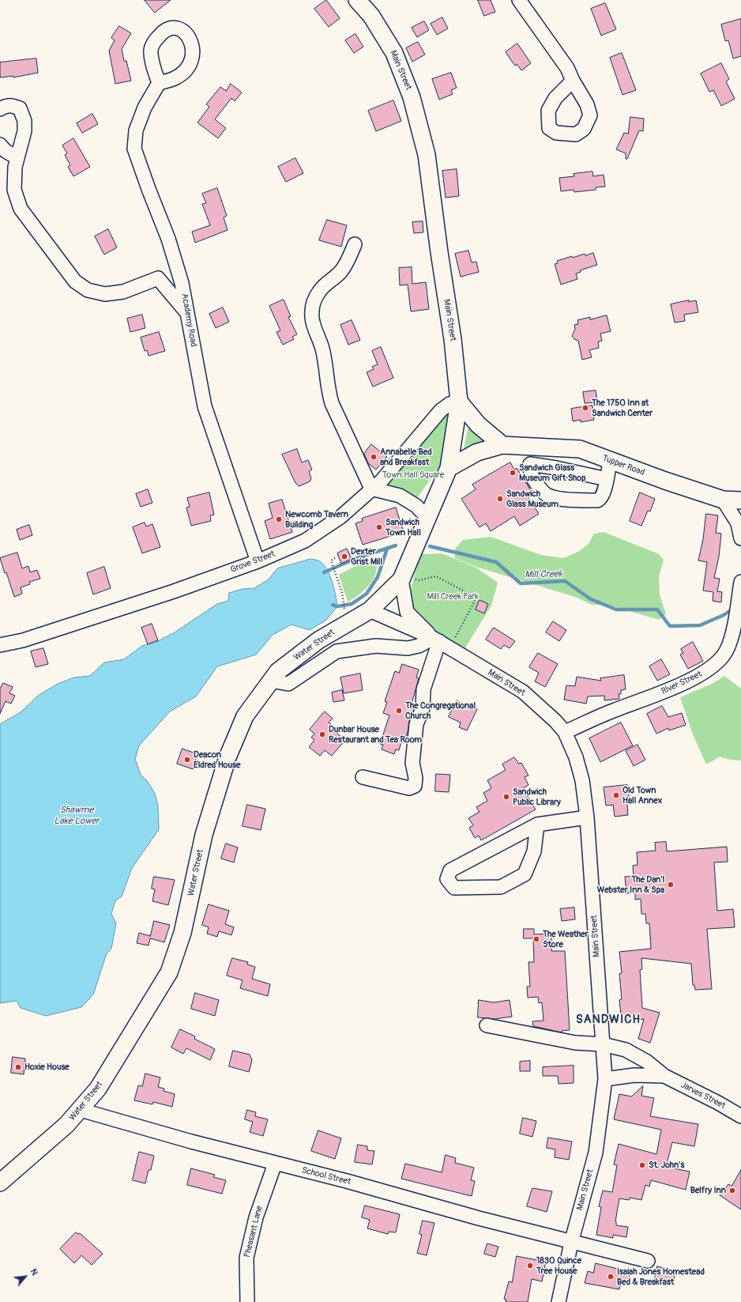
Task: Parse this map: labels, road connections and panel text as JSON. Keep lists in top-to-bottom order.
{
  "streets": {
    "main road": ["Main Street", "Tupper Road", "Water Street"],
    "street": [
      "Academy Road",
      "Grove Street",
      "River Street",
      "Jarves Street",
      "School Street",
      "Pheasant Lane"
    ]
  },
  "crossings": [
    ["Main Street", "Tupper Road"],
    ["Main Street", "Grove Street"],
    ["Main Street", "Water Street"],
    ["Main Street", "River Street"],
    ["Main Street", "Jarves Street"],
    ["Main Street", "School Street"],
    ["Academy Road", "Grove Street"],
    ["Water Street", "School Street"],
    ["School Street", "Pheasant Lane"]
  ],
  "districts": ["SANDWICH"],
  "water": ["Mill Creek", "Shawme Lake Lower"],
  "parks": ["Town Hall Square", "Mill Creek Park"],
  "places": [
    "The 1750 Inn at Sandwich Center",
    "Annabelle Bed and Breakfast",
    "Sandwich Glass Museum Gift Shop",
    "Sandwich Glass Museum",
    "Newcomb Tavern Building",
    "Sandwich Town Hall",
    "Dexter Grist Mill",
    "The Congregational Church",
    "Dunbar House Restaurant and Tea Room",
    "Deacon Eldred House",
    "Old Town Hall Annex",
    "Sandwich Public Library",
    "The Dan'l Webster Inn & Spa",
    "The Weather Store",
    "Hoxie House",
    "St. John's",
    "Belfry Inn",
    "1830 Quince Tree House",
    "Isaiah Jones Homestead Bed & Breakfast"
  ],
  "north": "top right"
}
